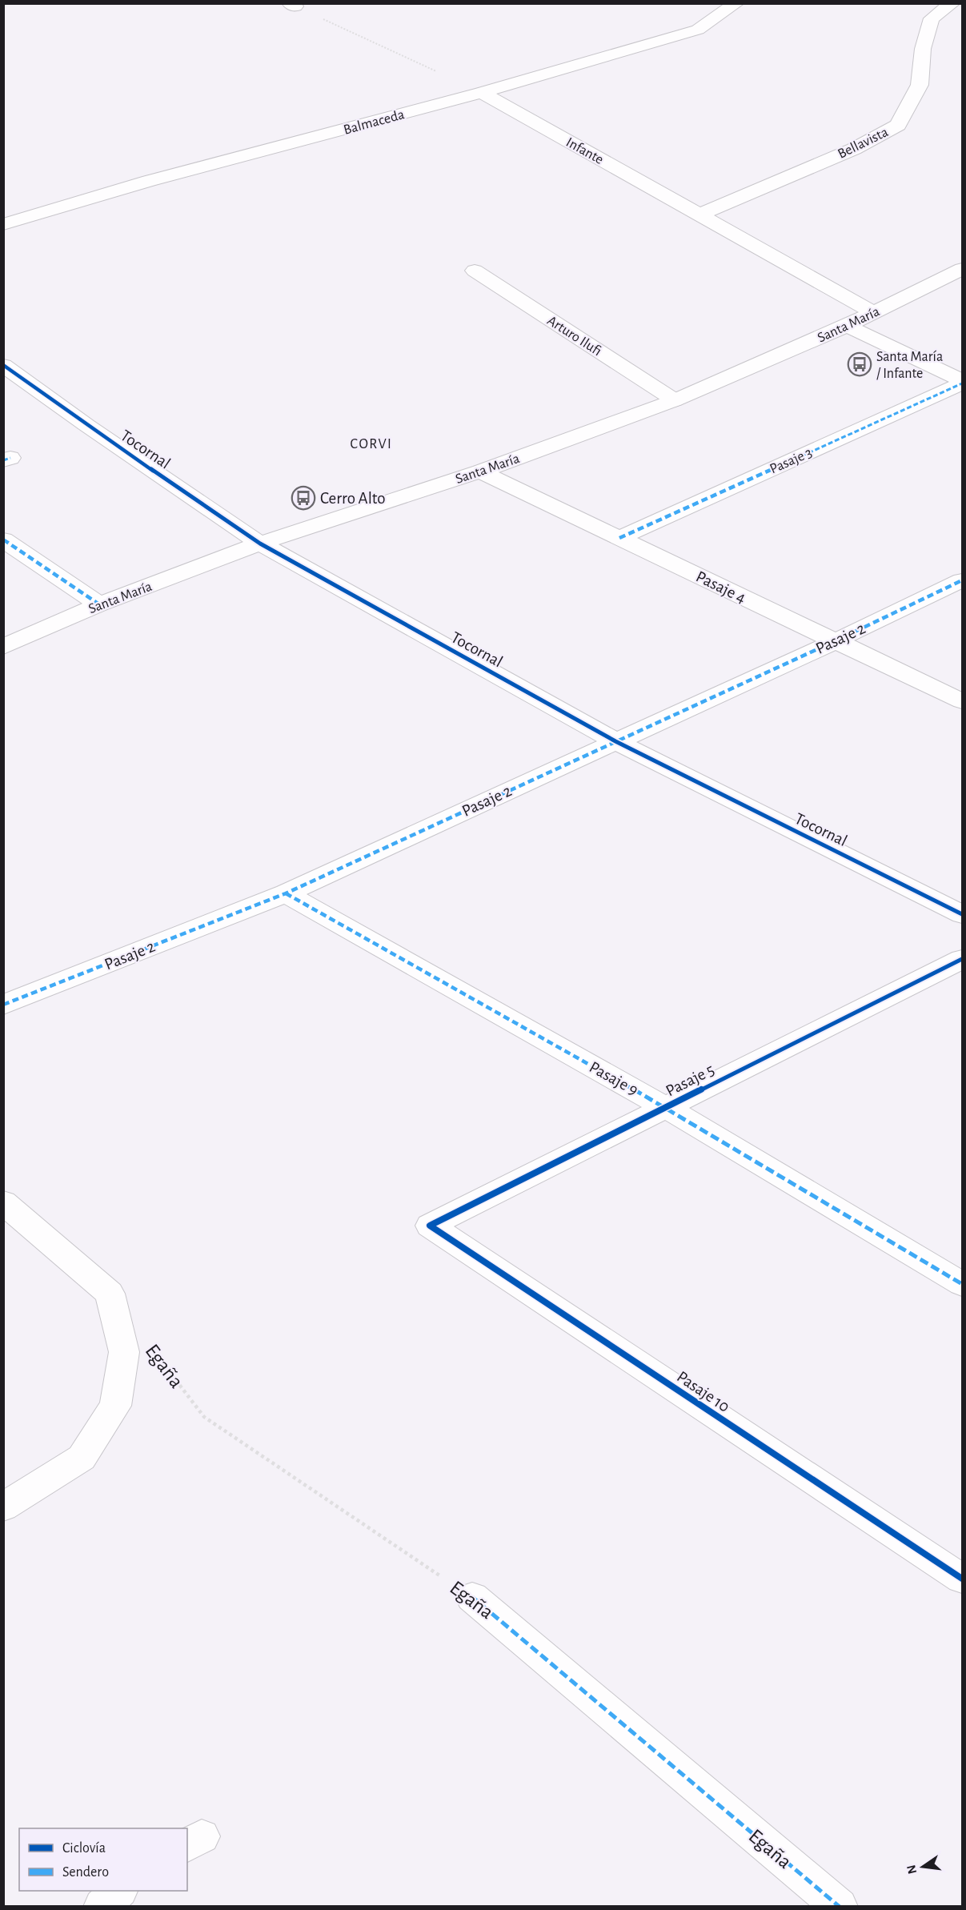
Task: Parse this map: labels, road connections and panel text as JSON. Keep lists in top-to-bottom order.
{
  "streets": {
    "street": [
      "Balmaceda",
      "Bellavista",
      "Infante",
      "Santa María",
      "Arturo Ilufi",
      "Tocornal",
      "Pasaje 3",
      "Pasaje 4",
      "Pasaje 2",
      "Pasaje 9",
      "Pasaje 5",
      "Egaña",
      "Pasaje 10"
    ]
  },
  "crossings": [
    ["Balmaceda", "Infante"],
    ["Bellavista", "Infante"],
    ["Infante", "Santa María"],
    ["Santa María", "Arturo Ilufi"],
    ["Santa María", "Tocornal"],
    ["Santa María", "Pasaje 4"],
    ["Tocornal", "Pasaje 2"],
    ["Pasaje 3", "Pasaje 4"],
    ["Pasaje 4", "Pasaje 2"],
    ["Pasaje 2", "Pasaje 9"],
    ["Pasaje 9", "Pasaje 5"],
    ["Pasaje 5", "Pasaje 10"]
  ],
  "districts": ["CORVI"],
  "places": {
    "bus stop": ["Santa María / Infante", "Cerro Alto"]
  },
  "legend": ["Ciclovía", "Sendero"],
  "north": "left"
}
